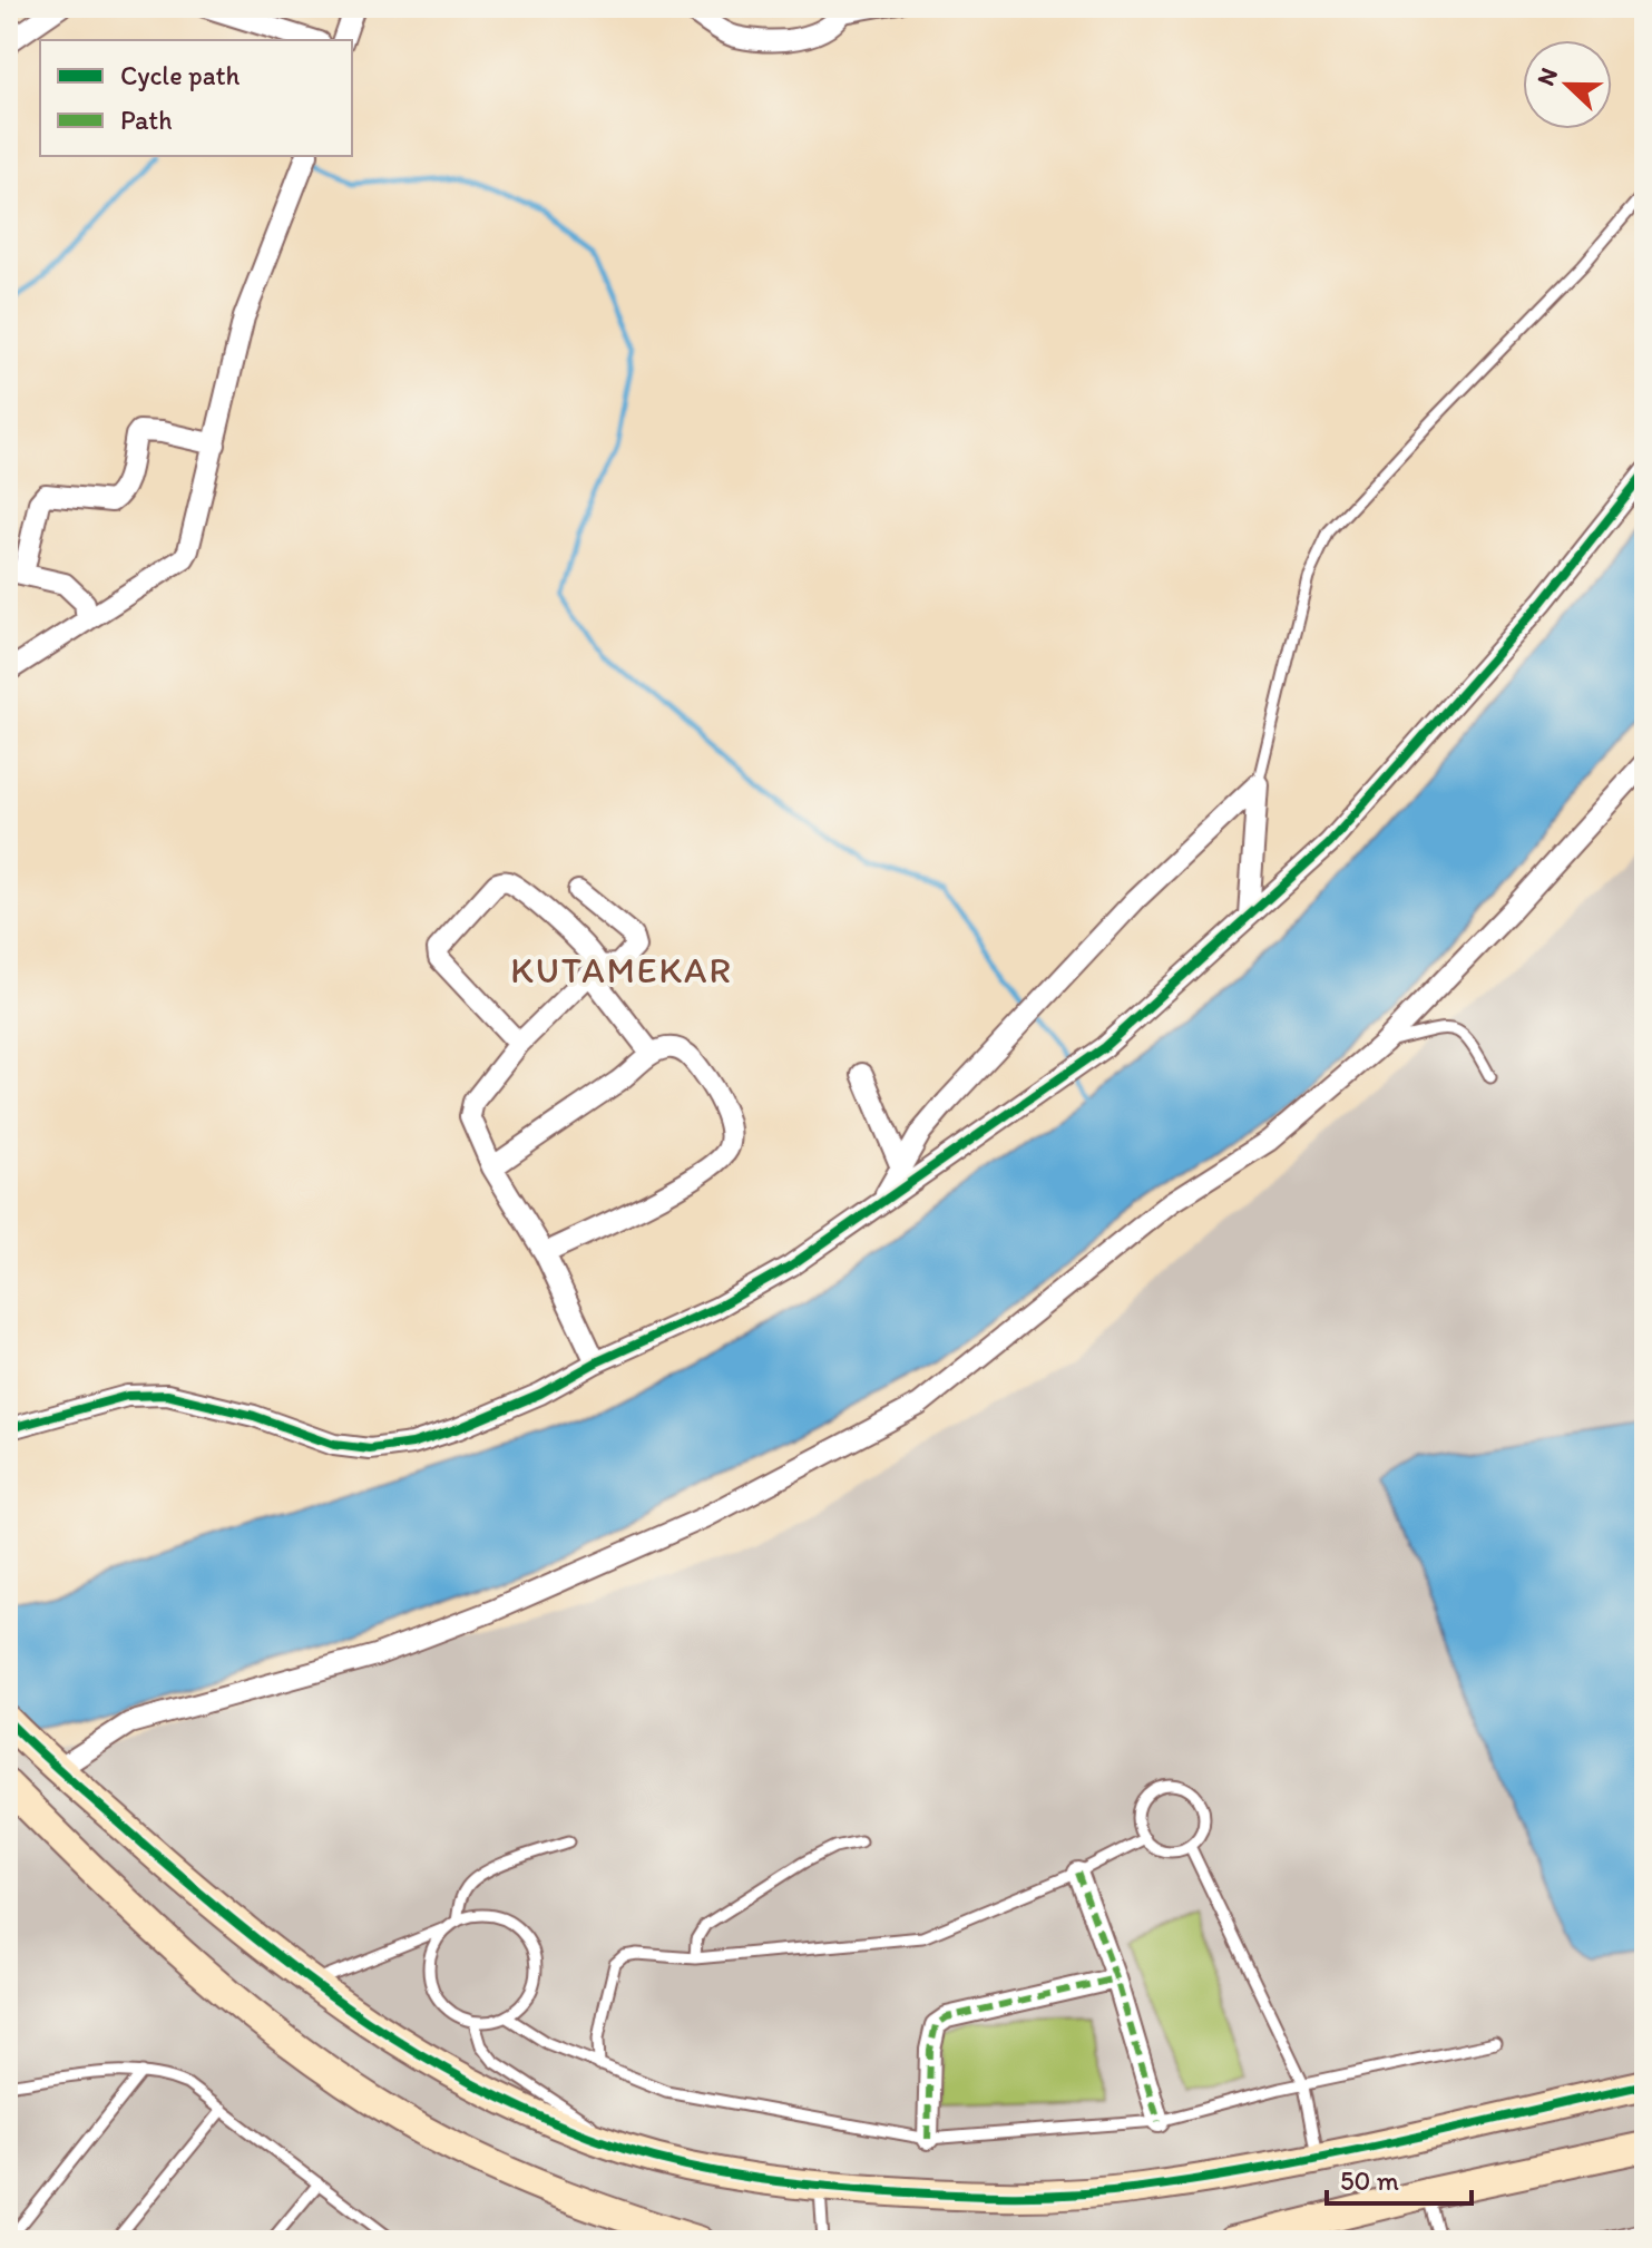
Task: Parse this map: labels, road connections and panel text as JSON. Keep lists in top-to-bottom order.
{
  "districts": ["KUTAMEKAR"],
  "legend": ["Cycle path", "Path"],
  "scale_bar": "50 m",
  "north": "left"
}
